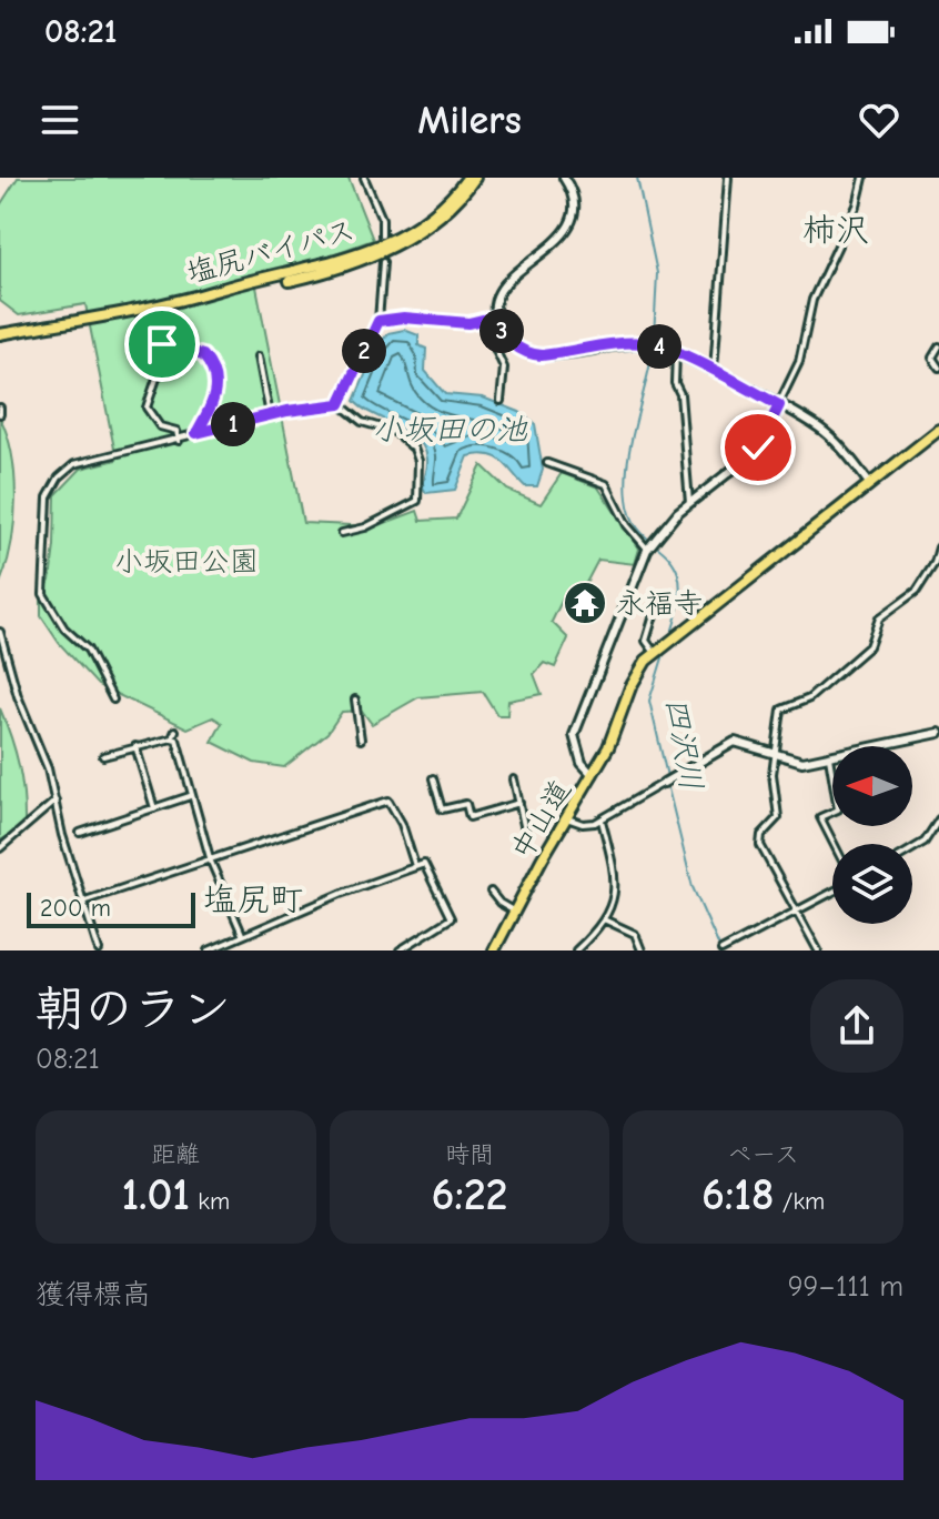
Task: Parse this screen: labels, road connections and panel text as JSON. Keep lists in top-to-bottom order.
{
  "streets": {
    "highway": ["塩尻バイパス", "中山道"]
  },
  "districts": ["柿沢", "塩尻町"],
  "water": ["小坂田の池", "四沢川"],
  "parks": ["小坂田公園"],
  "places": {
    "temple": ["永福寺"]
  },
  "scale_bar": "200 m",
  "north": "left",
  "page": {
    "status": "08:21",
    "header": "Milers",
    "pins": [
      "3",
      "4",
      "2",
      "1"
    ],
    "scale": "200 m",
    "heading": ["朝のラン", "08:21"],
    "stats": [
      ["距離", "1.01 km"],
      ["時間", "6:22"],
      ["ペース", "6:18 /km"]
    ],
    "chart": ["獲得標高", "99–111 m"]
  }
}
